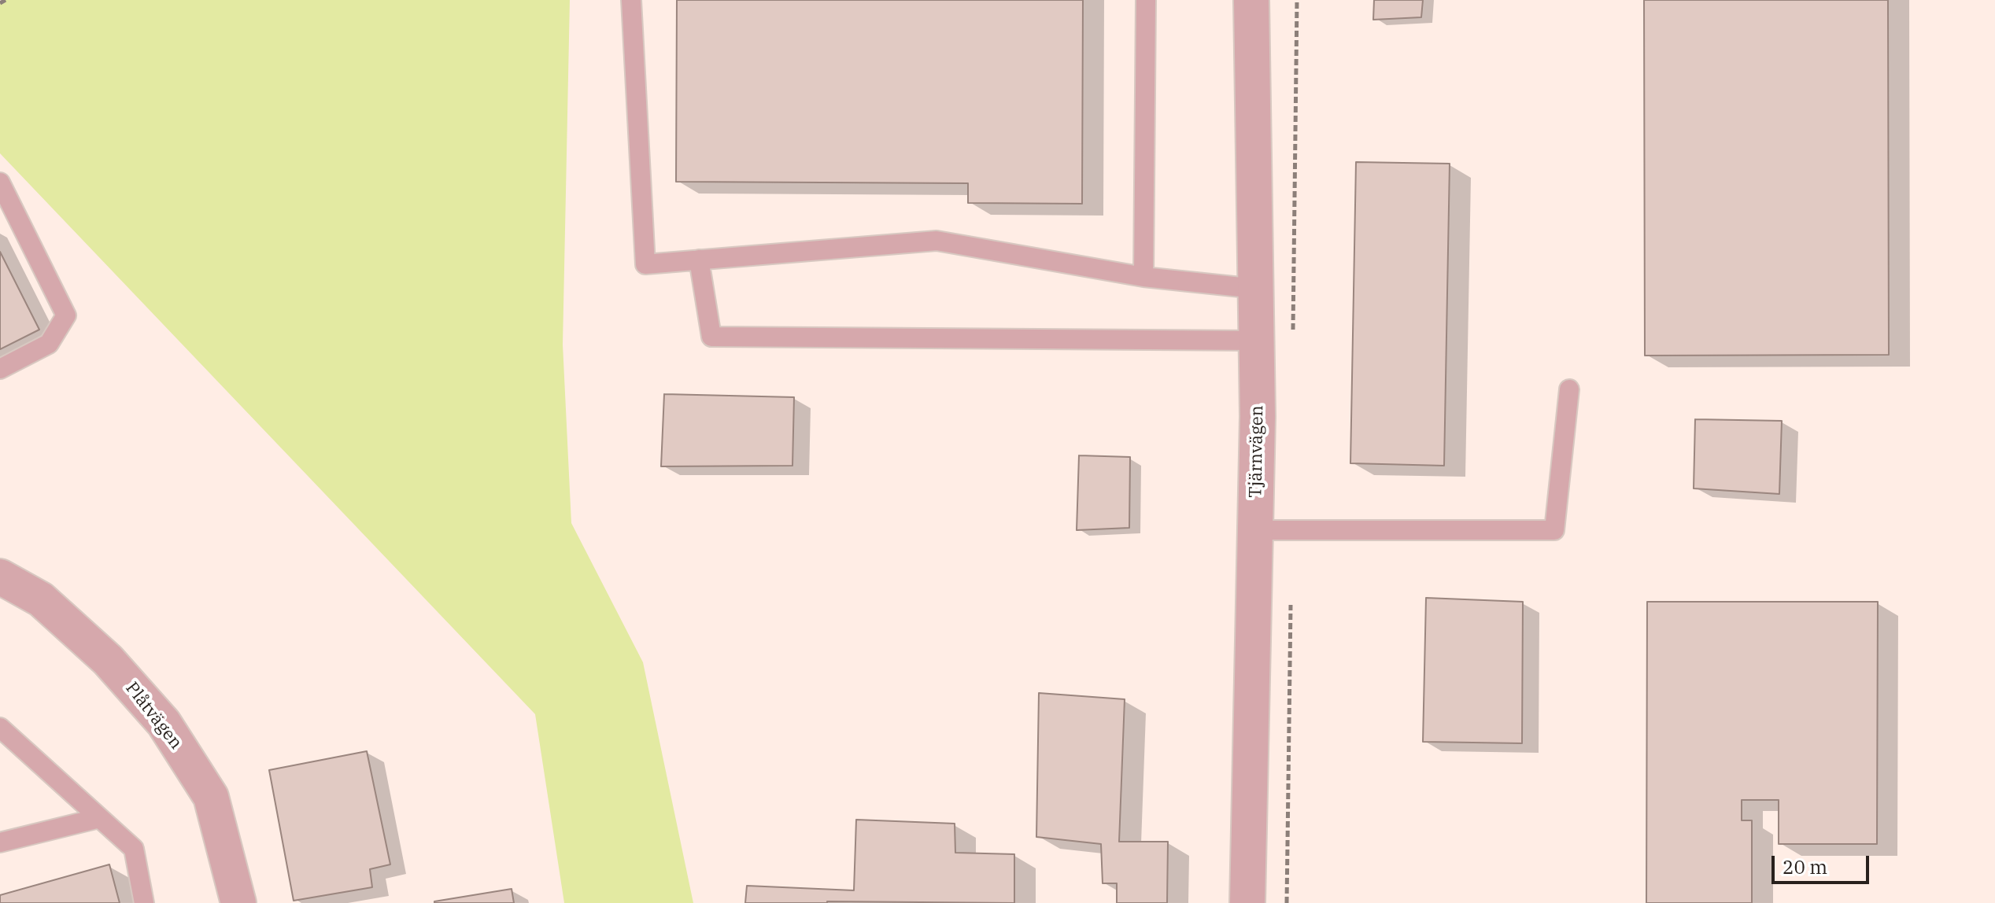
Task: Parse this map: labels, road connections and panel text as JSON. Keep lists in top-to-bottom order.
{
  "streets": {
    "street": ["Tjärnvägen", "Plåtvägen"]
  },
  "scale_bar": "20 m"
}
